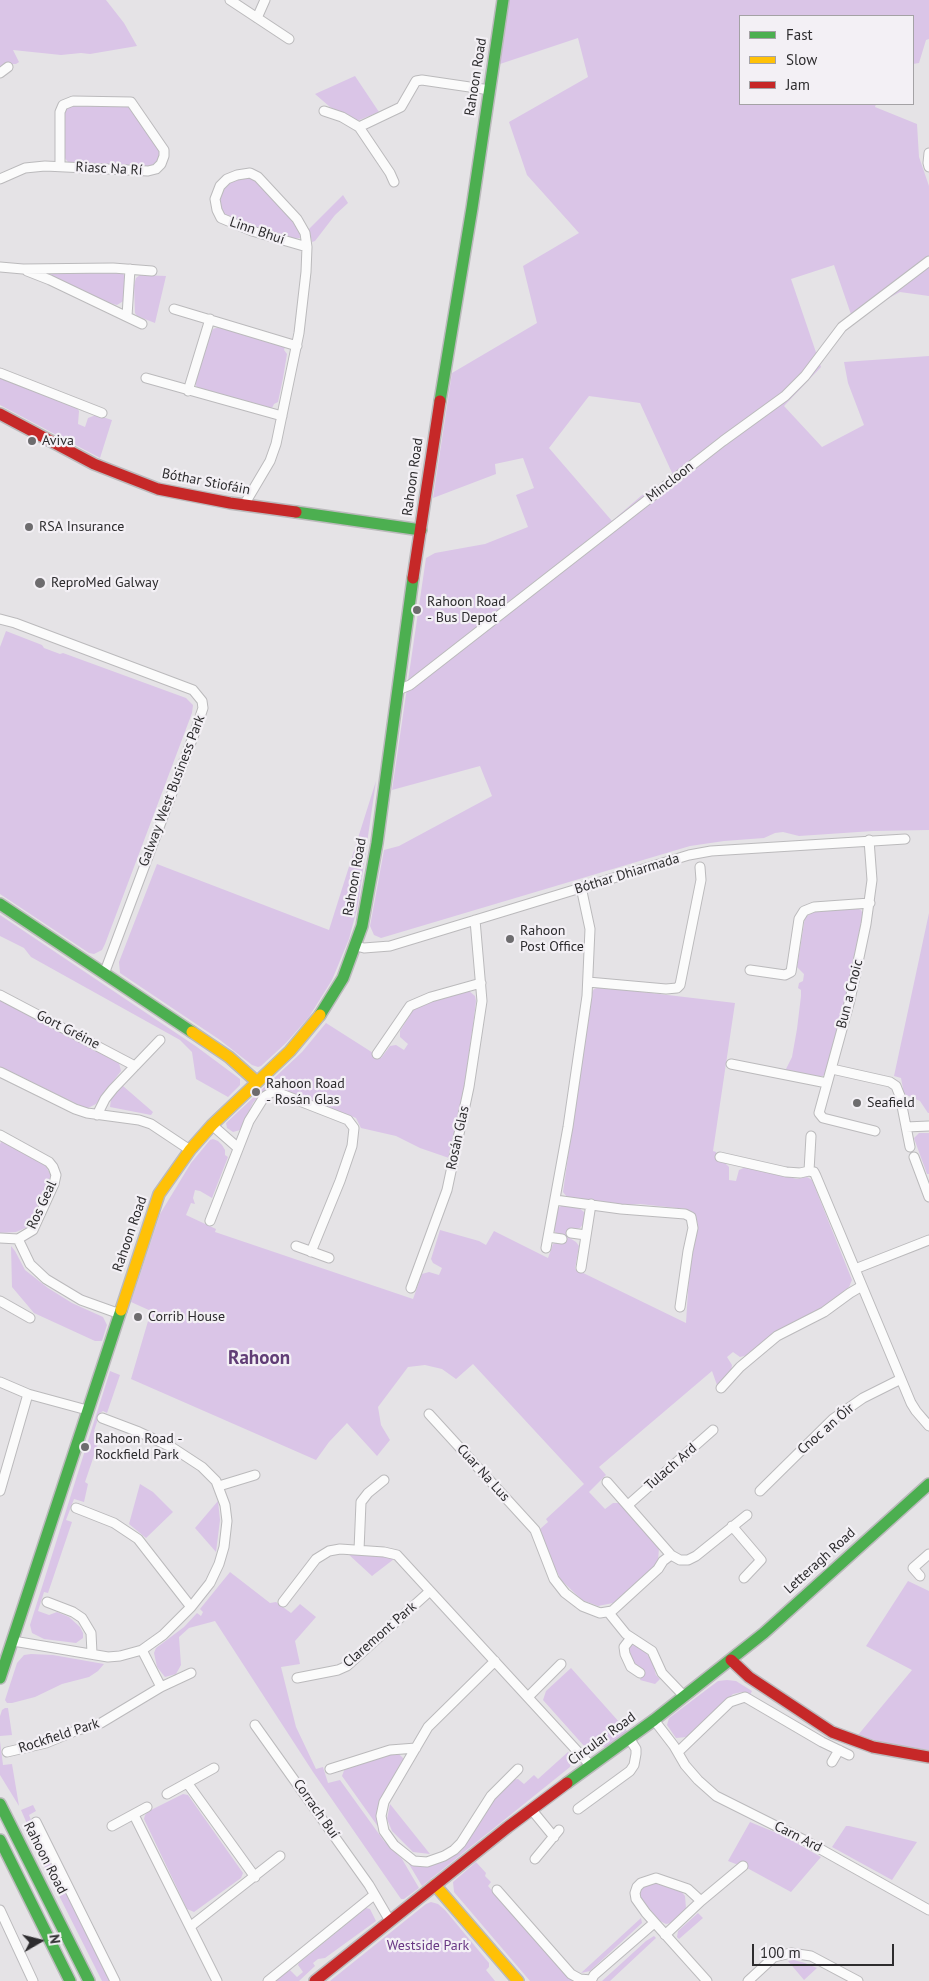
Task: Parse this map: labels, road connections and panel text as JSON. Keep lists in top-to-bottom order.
{
  "streets": {
    "street": [
      "Rahoon Road",
      "Riasc Na Rí",
      "Linn Bhuí",
      "Bóthar Stiofáin",
      "Mincloon",
      "Galway West Business Park",
      "Bóthar Dhiarmada",
      "Bun a Cnoic",
      "Gort Gréine",
      "Rosán Glas",
      "Ros Geal",
      "Cnoc an Óir",
      "Tulach Ard",
      "Cuar Na Lus",
      "Letteragh Road",
      "Claremont Park",
      "Rockfield Park",
      "Circular Road",
      "Corrach Buí",
      "Carn Ard"
    ]
  },
  "crossings": [
    ["Rahoon Road", "Bóthar Stiofáin"],
    ["Rahoon Road", "Mincloon"],
    ["Rahoon Road", "Bóthar Dhiarmada"],
    ["Rahoon Road", "Ros Geal"],
    ["Linn Bhuí", "Bóthar Stiofáin"],
    ["Bóthar Dhiarmada", "Bun a Cnoic"],
    ["Bóthar Dhiarmada", "Rosán Glas"],
    ["Letteragh Road", "Circular Road"],
    ["Circular Road", "Corrach Buí"],
    ["Circular Road", "Carn Ard"]
  ],
  "districts": ["Rahoon"],
  "parks": ["Westside Park"],
  "places": [
    "Aviva",
    "RSA Insurance",
    "ReproMed Galway",
    "Rahoon Road - Bus Depot",
    "Rahoon Post Office",
    "Rahoon Road - Rosán Glas",
    "Seafield",
    "Corrib House",
    "Rahoon Road - Rockfield Park"
  ],
  "legend": ["Fast", "Slow", "Jam"],
  "scale_bar": "100 m",
  "north": "right"
}
